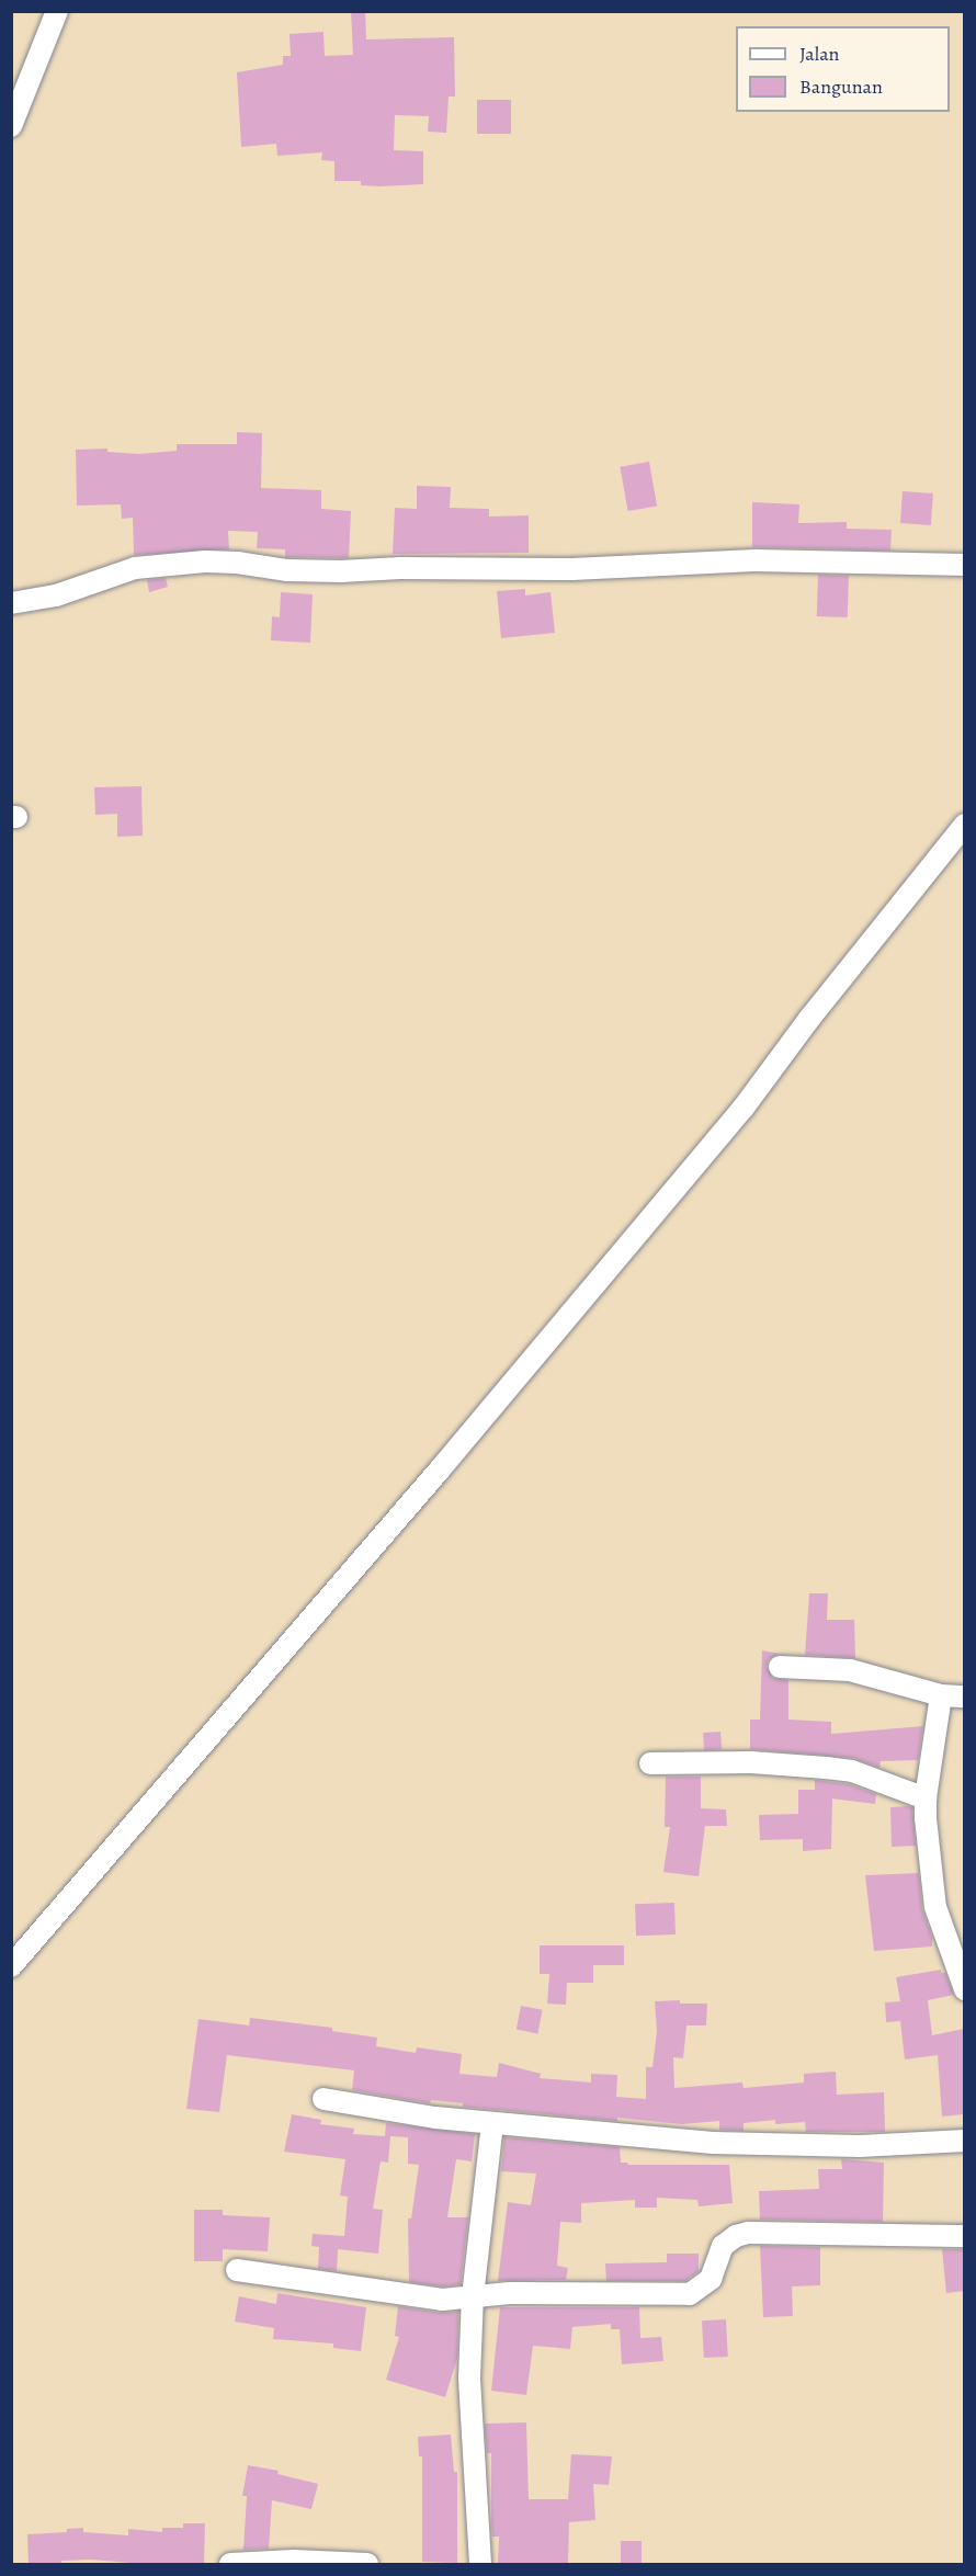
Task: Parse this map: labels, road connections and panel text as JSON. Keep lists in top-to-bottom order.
{
  "legend": ["Jalan", "Bangunan"]
}
